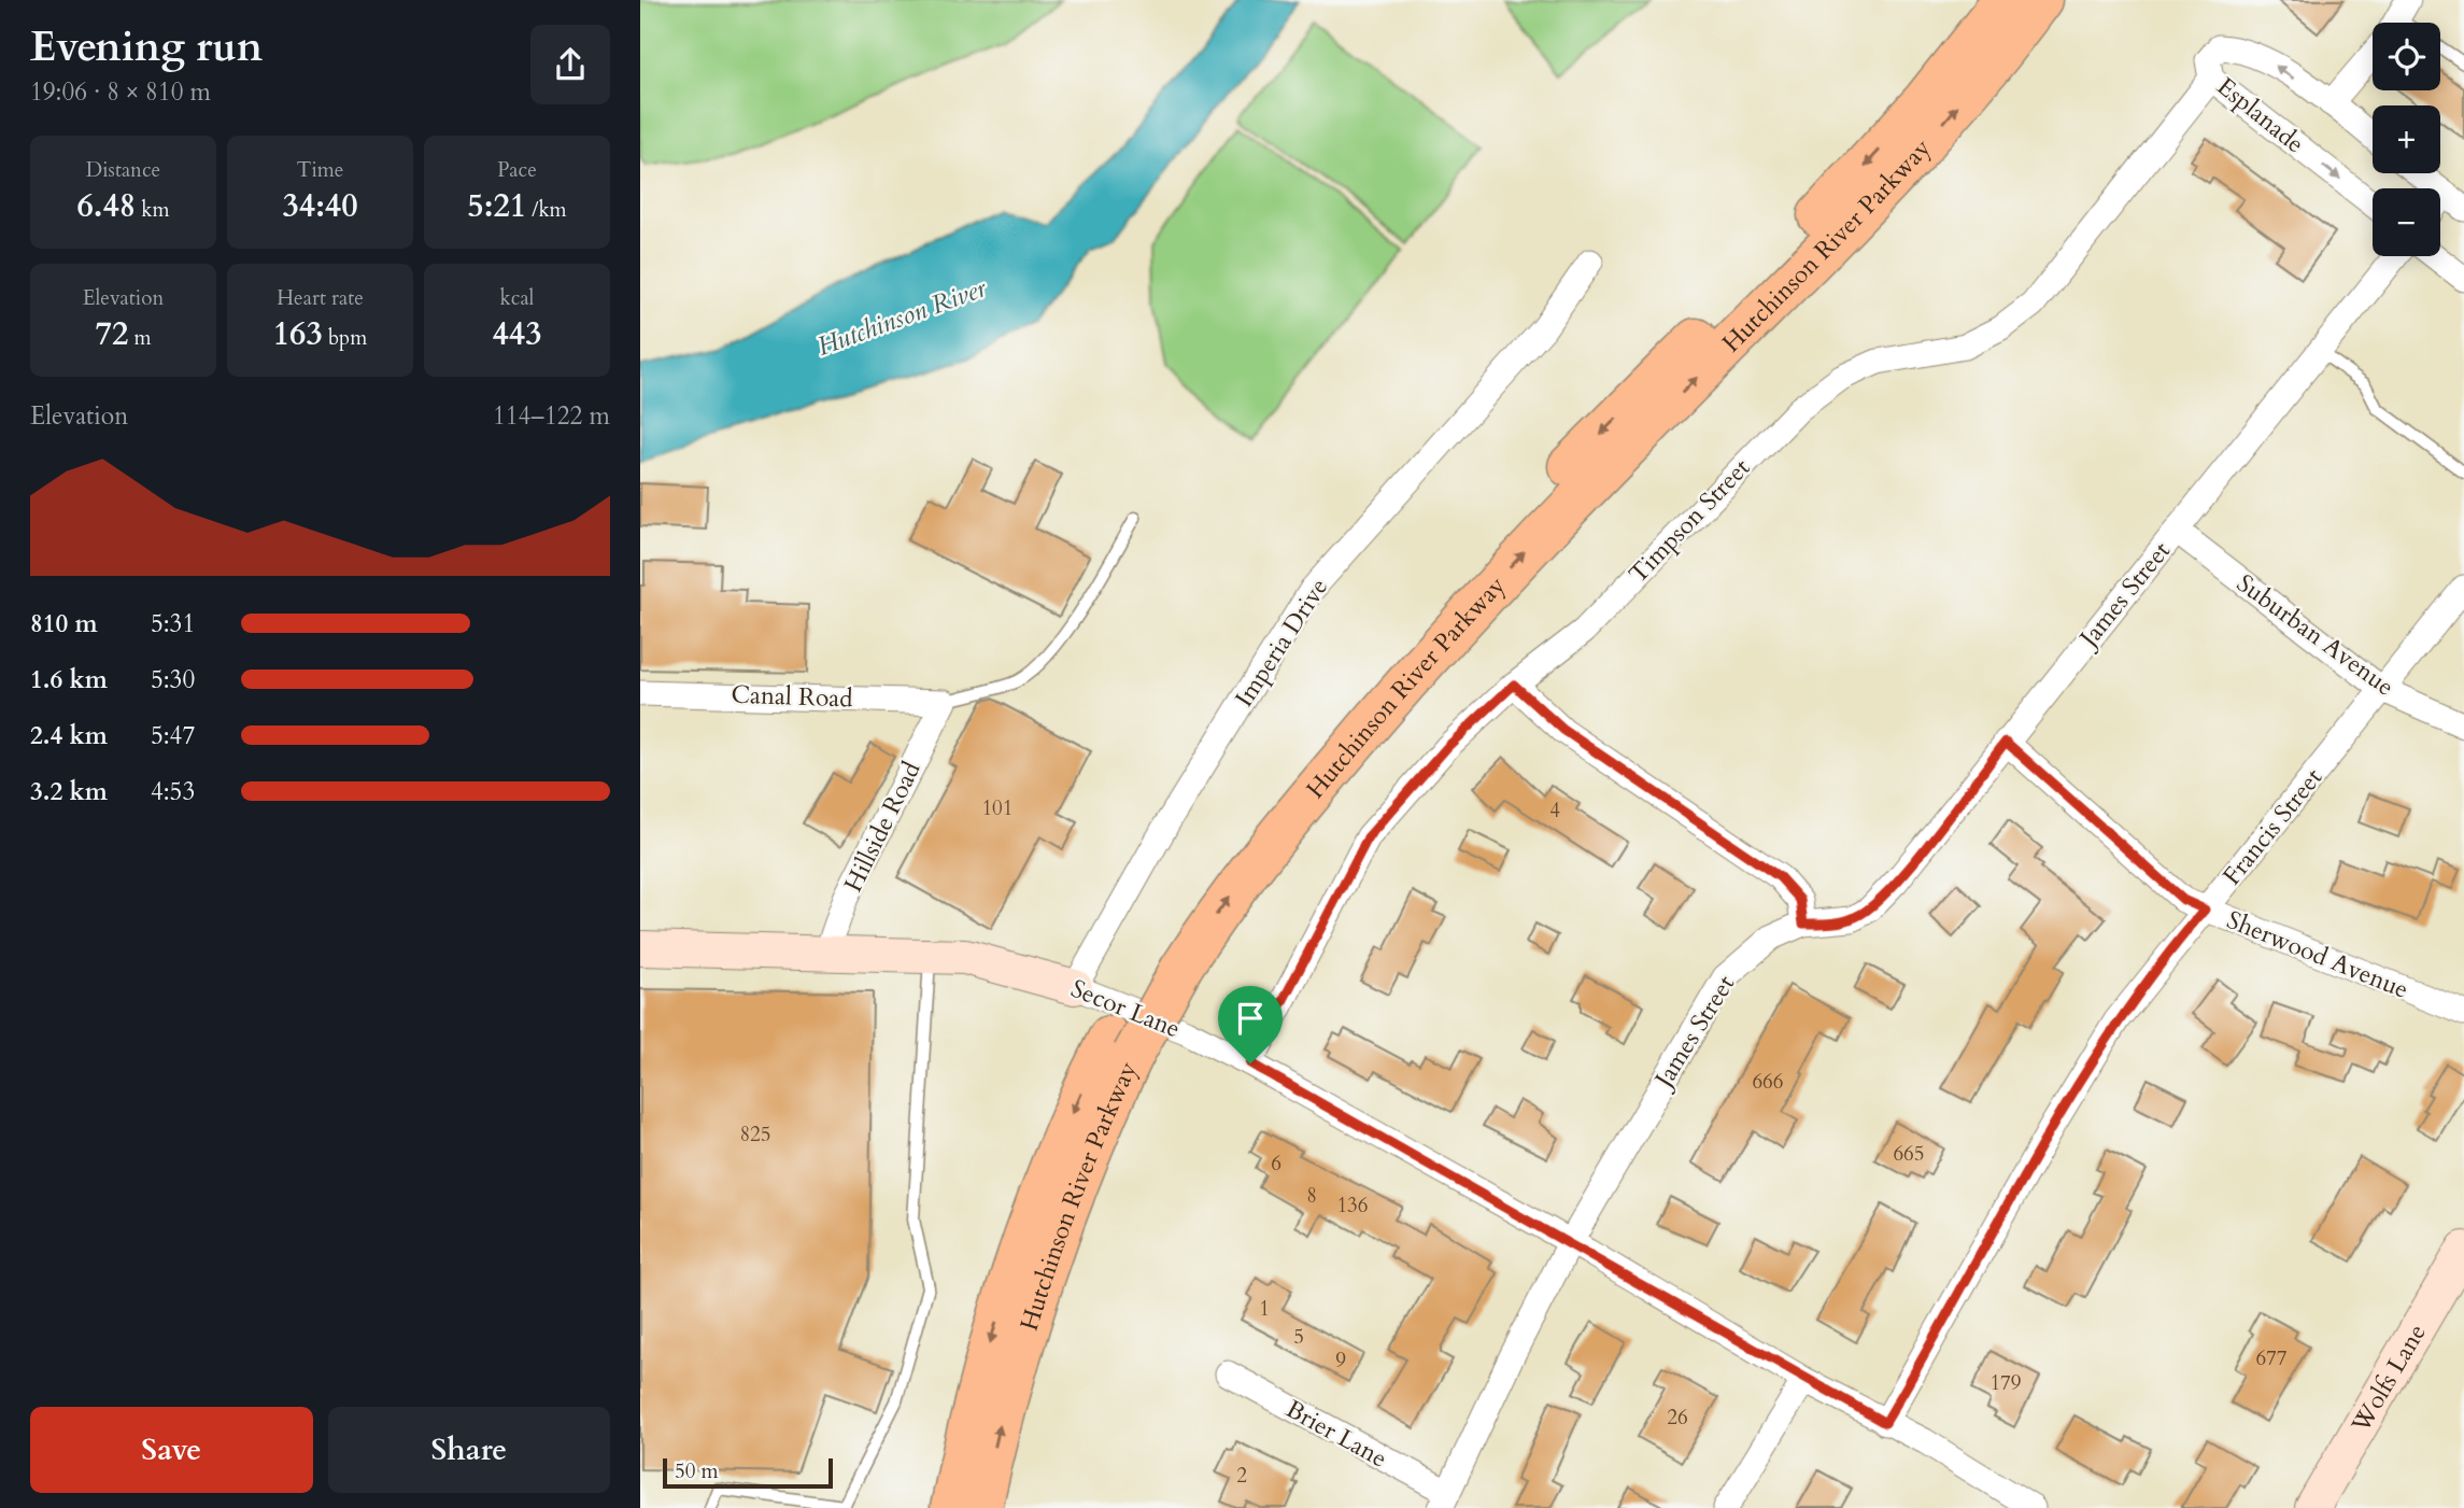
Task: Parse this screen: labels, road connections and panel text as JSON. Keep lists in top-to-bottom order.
{
  "streets": {
    "highway": ["Hutchinson River Parkway"],
    "street": [
      "Esplanade",
      "Timpson Street",
      "James Street",
      "Suburban Avenue",
      "Imperia Drive",
      "Canal Road",
      "Hillside Road",
      "Francis Street",
      "Sherwood Avenue",
      "Secor Lane",
      "Wolfs Lane",
      "Brier Lane"
    ]
  },
  "crossings": [
    ["Esplanade", "Timpson Street"],
    ["Timpson Street", "Secor Lane"],
    ["James Street", "Suburban Avenue"],
    ["James Street", "Sherwood Avenue"],
    ["James Street", "Secor Lane"],
    ["James Street", "Brier Lane"],
    ["Suburban Avenue", "Francis Street"],
    ["Imperia Drive", "Secor Lane"],
    ["Canal Road", "Hillside Road"],
    ["Hillside Road", "Secor Lane"],
    ["Francis Street", "Sherwood Avenue"],
    ["Francis Street", "Secor Lane"]
  ],
  "water": ["Hutchinson River"],
  "house_numbers": [
    "101",
    "4",
    "666",
    "825",
    "665",
    "6",
    "8",
    "136",
    "1",
    "5",
    "677",
    "9",
    "179",
    "26",
    "2"
  ],
  "scale_bar": "50 m",
  "page": {
    "heading": ["Evening run", "19:06 · 8 × 810 m"],
    "map_buttons": ["+", "−"],
    "stats": [
      ["Distance", "6.48 km"],
      ["Time", "34:40"],
      ["Pace", "5:21 /km"],
      ["Elevation", "72 m"],
      ["Heart rate", "163 bpm"],
      ["kcal", "443"]
    ],
    "chart": ["Elevation", "114–122 m"],
    "list": [
      {
        "name": "810 m",
        "note": "5:31"
      },
      {
        "name": "1.6 km",
        "note": "5:30"
      },
      {
        "name": "2.4 km",
        "note": "5:47"
      },
      {
        "name": "3.2 km",
        "note": "4:53"
      }
    ],
    "buttons": ["Save", "Share"],
    "scale": "50 m"
  }
}
